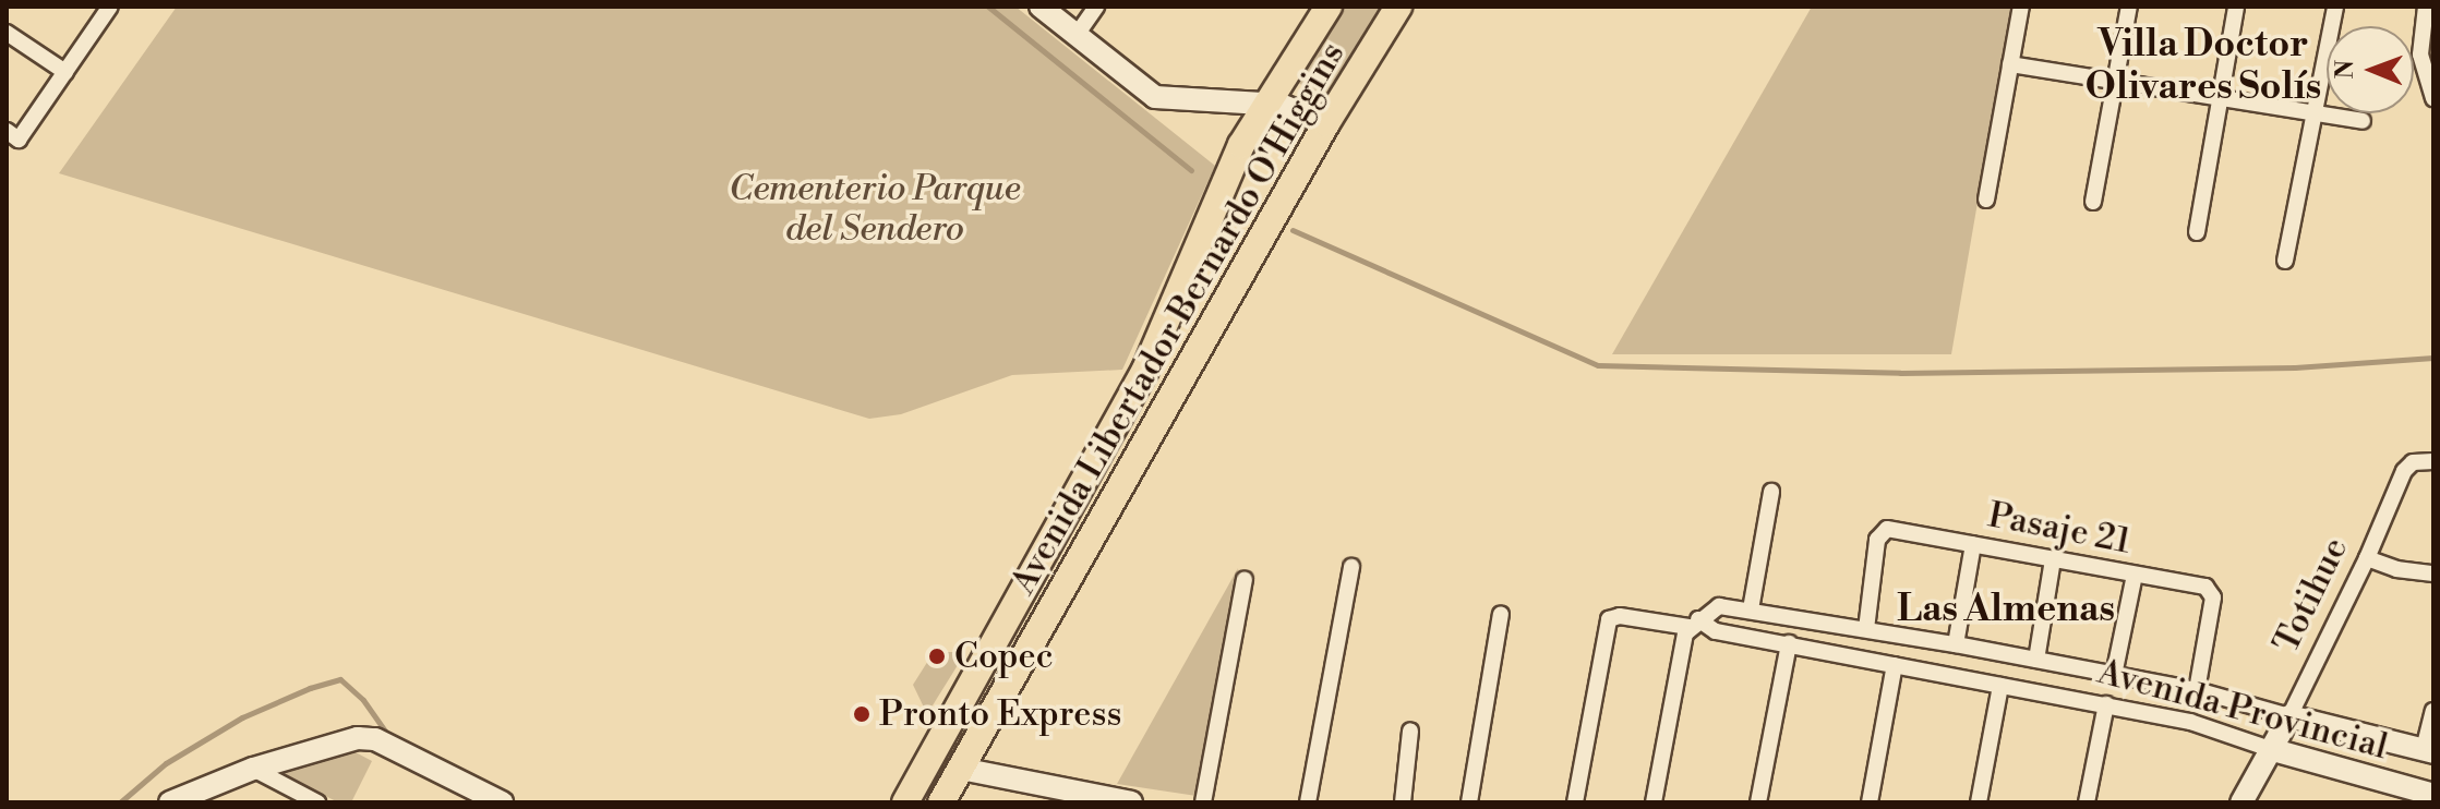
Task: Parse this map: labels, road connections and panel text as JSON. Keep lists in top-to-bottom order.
{
  "streets": {
    "main road": ["Avenida Libertador Bernardo O'Higgins"],
    "street": ["Pasaje 21", "Totihue", "Avenida Provincial"]
  },
  "crossings": [
    ["Pasaje 21", "Avenida Provincial"],
    ["Totihue", "Avenida Provincial"]
  ],
  "districts": ["Villa Doctor Olivares Solís", "Las Almenas"],
  "parks": ["Cementerio Parque del Sendero"],
  "places": ["Copec", "Pronto Express"],
  "north": "left"
}
